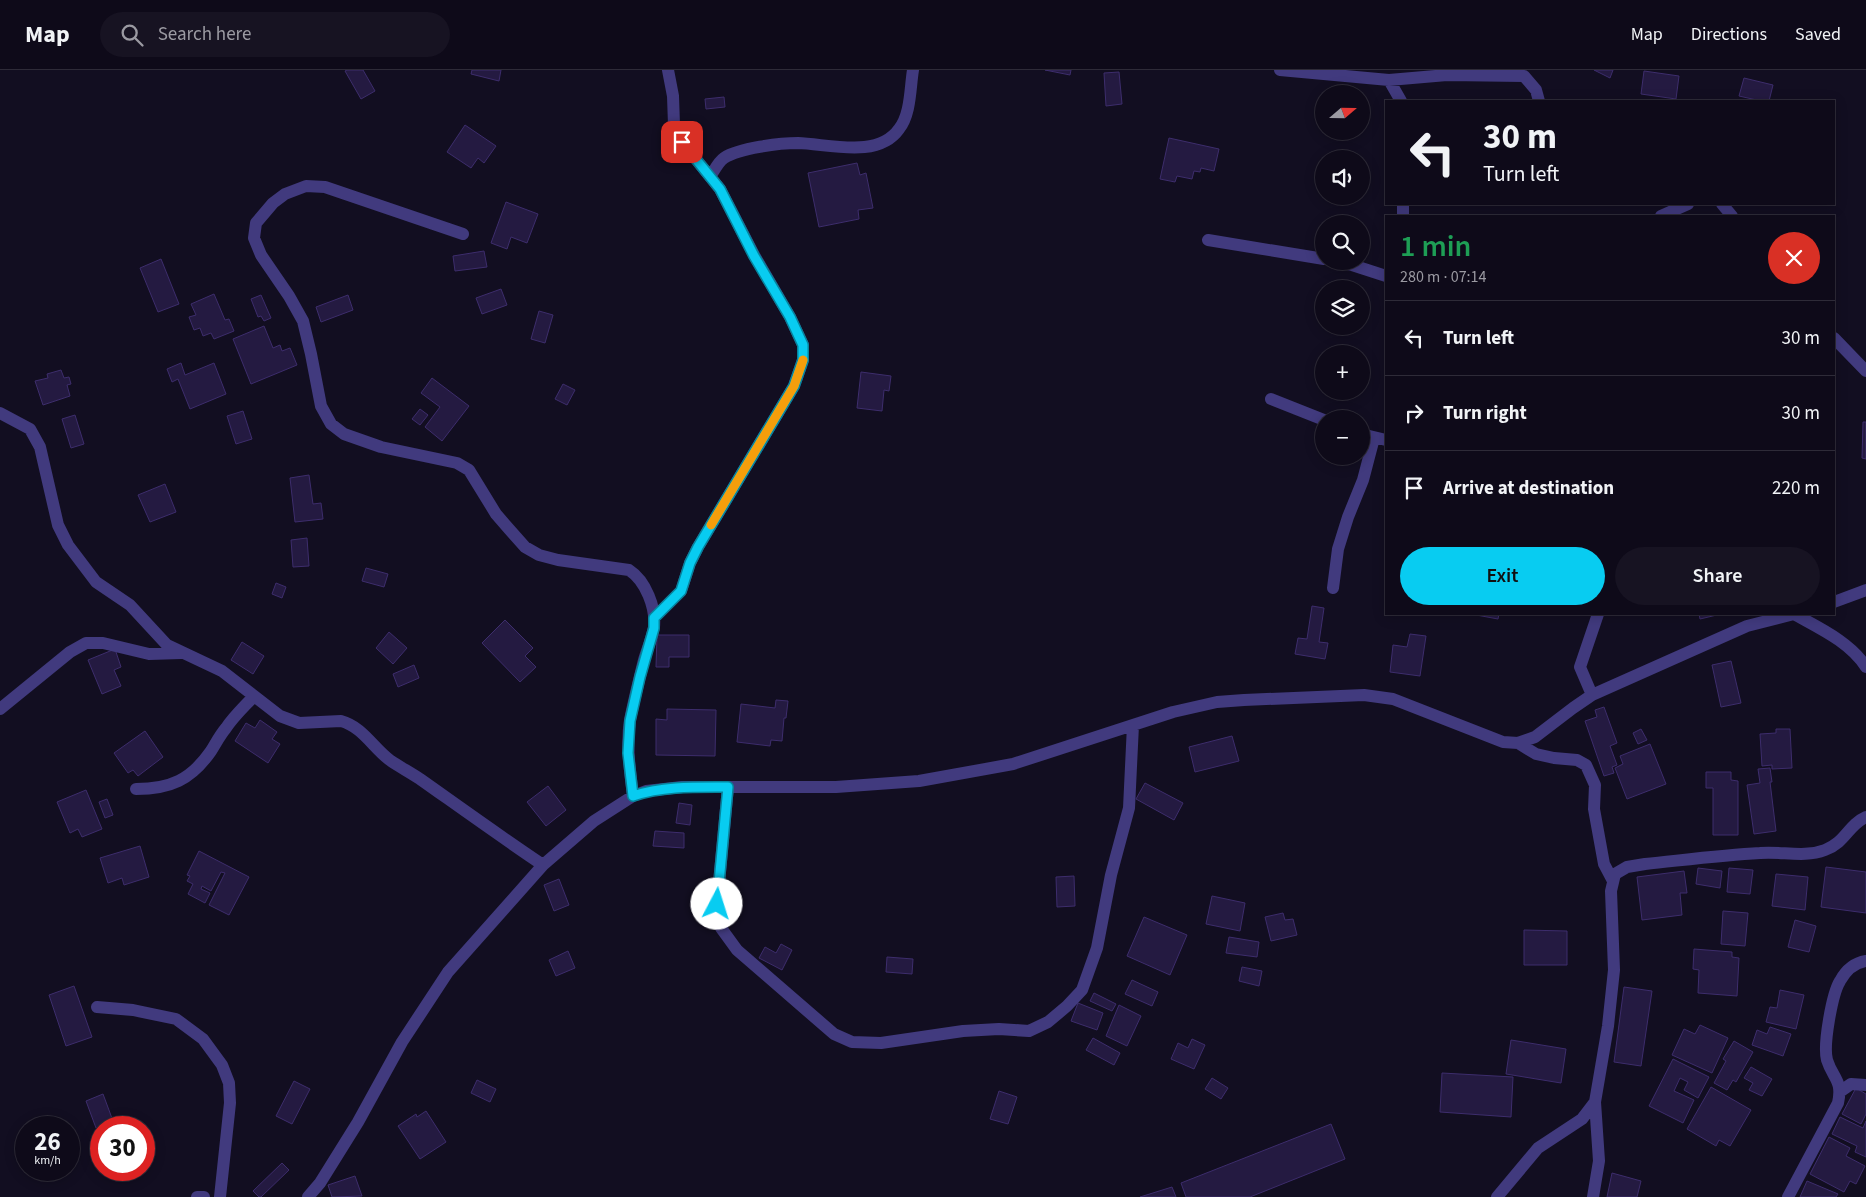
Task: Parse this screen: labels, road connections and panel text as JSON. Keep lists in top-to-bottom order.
{
  "north": "right",
  "page": {
    "header": "Map",
    "search": "Search here",
    "nav": ["Map", "Directions", "Saved"],
    "map_buttons": ["+", "−"],
    "turn": ["30 m", "Turn left"],
    "heading": ["1 min", "280 m · 07:14"],
    "list": [
      {
        "name": "Turn left",
        "value": "30 m"
      },
      {
        "name": "Turn right",
        "value": "30 m"
      },
      {
        "name": "Arrive at destination",
        "value": "220 m"
      }
    ],
    "buttons": ["Exit", "Share"],
    "speed": "26 km/h",
    "limit": "30"
  }
}
